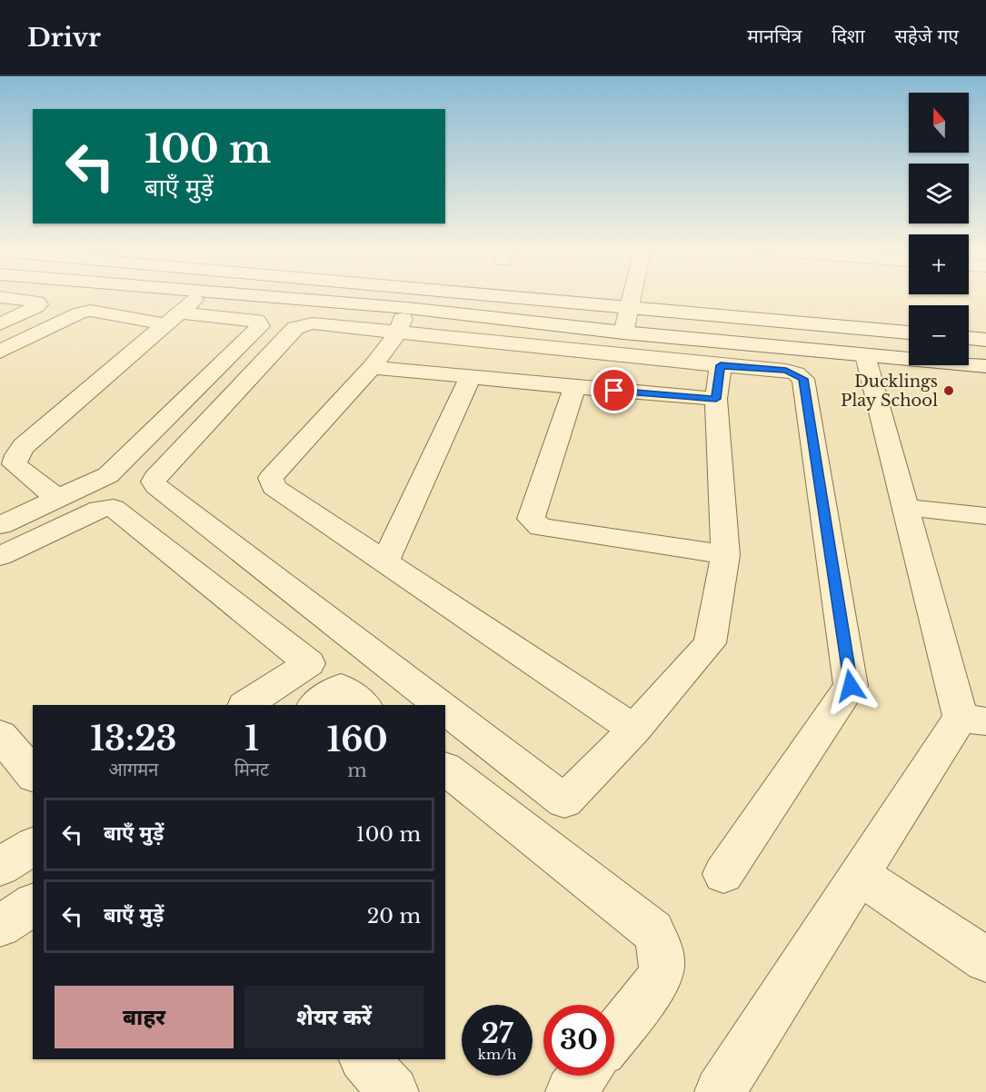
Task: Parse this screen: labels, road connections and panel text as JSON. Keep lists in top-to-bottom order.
{
  "places": ["Ducklings Play School"],
  "north": "top",
  "page": {
    "header": "Drivr",
    "nav": ["मानचित्र", "दिशा", "सहेजे गए"],
    "map_buttons": ["+", "−"],
    "turn": ["100 m", "बाएँ मुड़ें"],
    "eta": [
      "13:23",
      "आगमन",
      "1",
      "मिनट",
      "160",
      "m"
    ],
    "list": [
      {
        "name": "बाएँ मुड़ें",
        "value": "100 m"
      },
      {
        "name": "बाएँ मुड़ें",
        "value": "20 m"
      }
    ],
    "buttons": ["बाहर", "शेयर करें"],
    "speed": "27 km/h",
    "limit": "30"
  }
}
